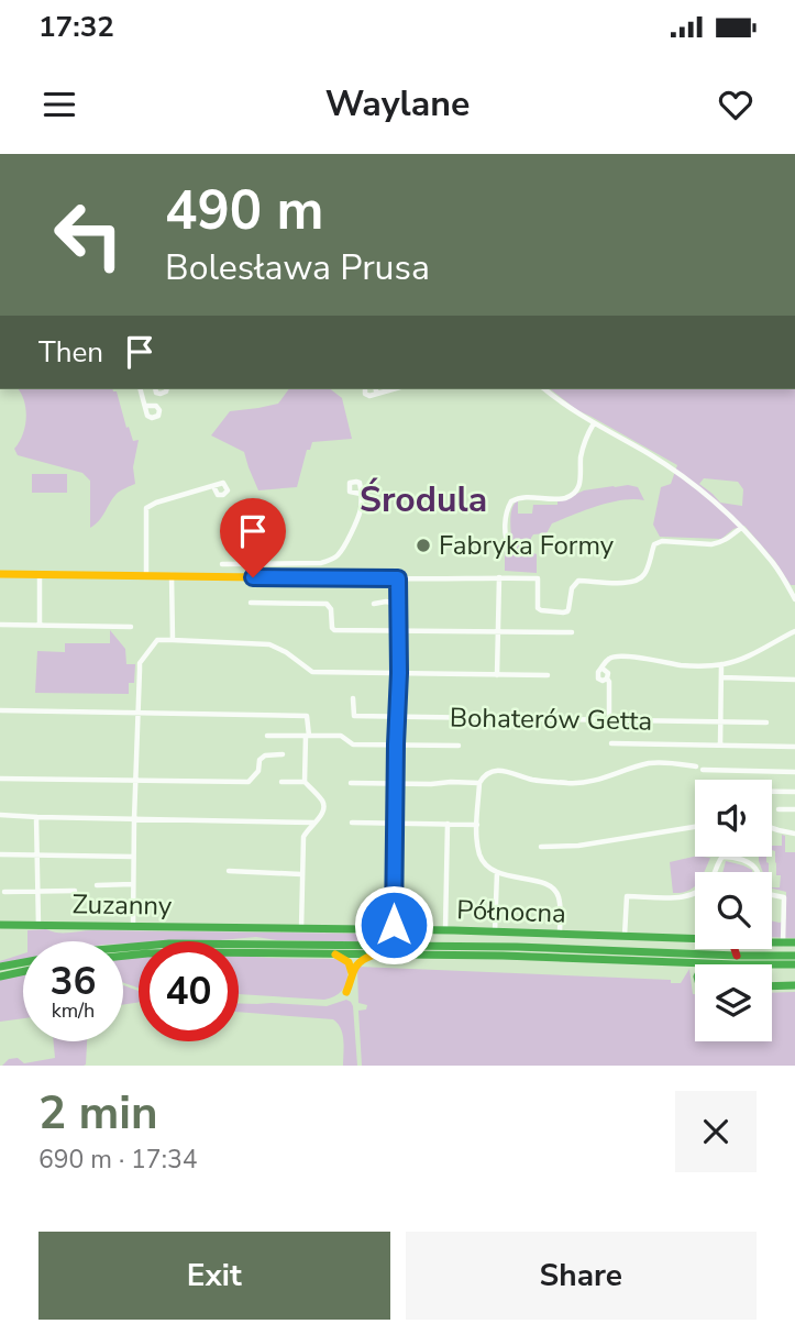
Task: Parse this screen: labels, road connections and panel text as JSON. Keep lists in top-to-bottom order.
{
  "streets": {
    "main road": ["Zuzanny", "Północna"],
    "street": ["Bohaterów Getta"]
  },
  "crossings": [
    ["Zuzanny", "Północna"]
  ],
  "districts": ["Środula"],
  "places": ["Fabryka Formy"],
  "page": {
    "status": "17:32",
    "header": "Waylane",
    "turn": ["490 m", "Bolesława Prusa"],
    "then": "Then",
    "speed": "36 km/h",
    "limit": "40",
    "heading": ["2 min", "690 m · 17:34"],
    "buttons": ["Exit", "Share"]
  }
}
